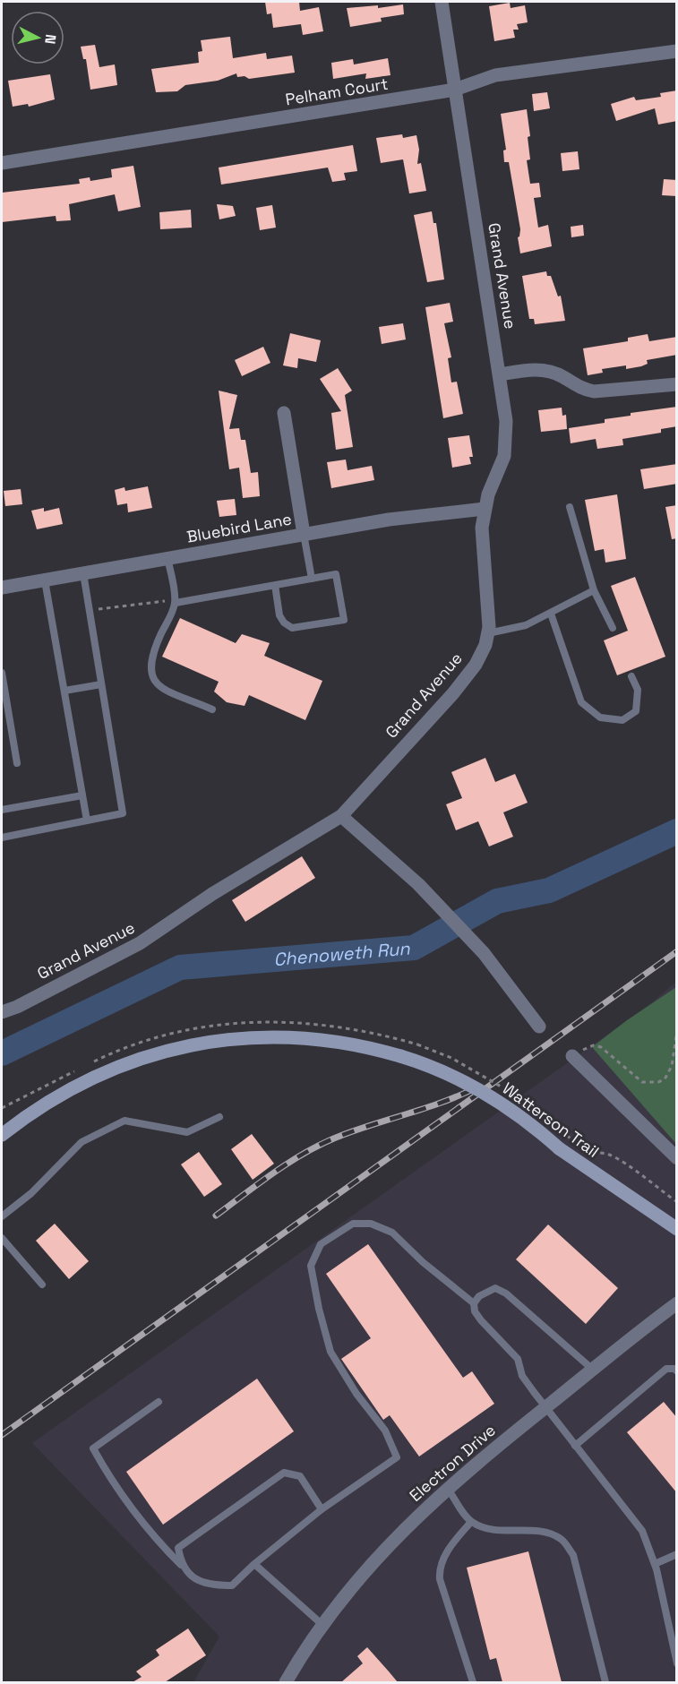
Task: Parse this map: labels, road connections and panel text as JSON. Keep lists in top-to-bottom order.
{
  "streets": {
    "main road": ["Watterson Trail"],
    "street": [
      "Pelham Court",
      "Grand Avenue",
      "Bluebird Lane",
      "Electron Drive"
    ]
  },
  "crossings": [
    ["Pelham Court", "Grand Avenue"],
    ["Grand Avenue", "Bluebird Lane"]
  ],
  "water": ["Chenoweth Run"],
  "north": "right"
}
